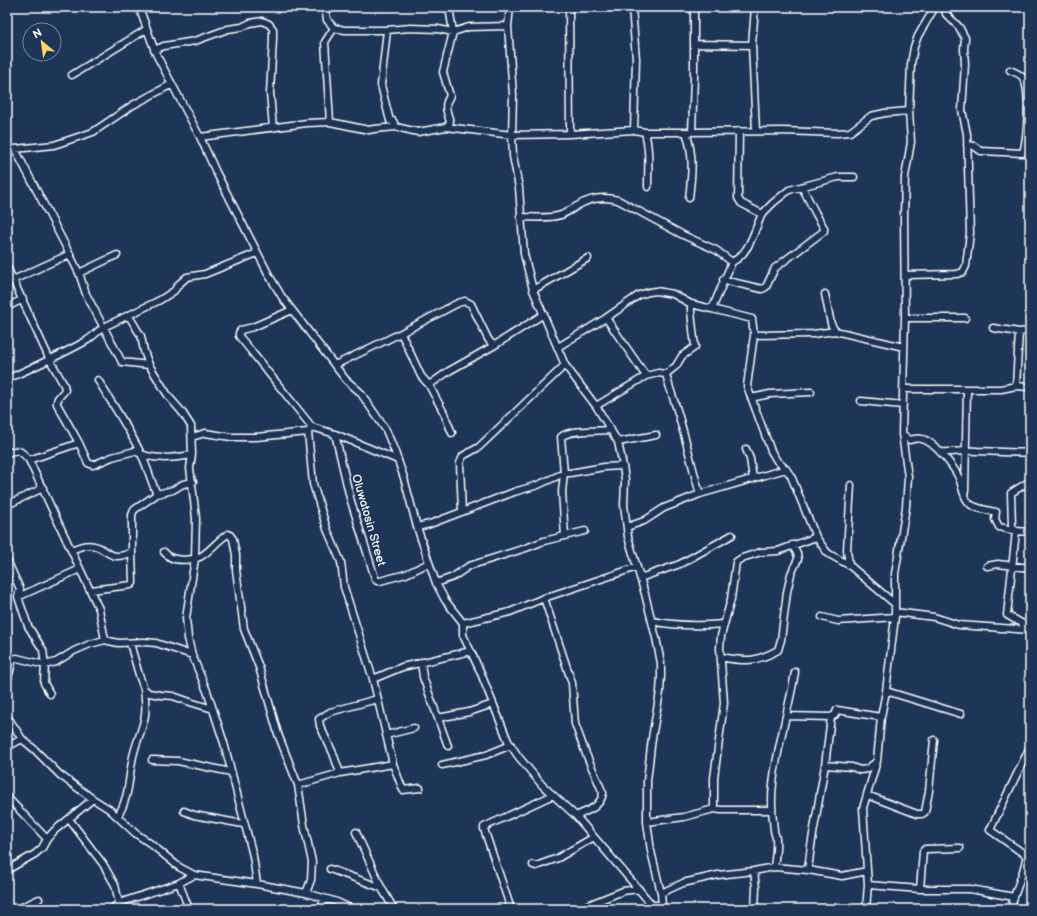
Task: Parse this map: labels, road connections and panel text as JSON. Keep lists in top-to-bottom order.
{
  "streets": {
    "street": ["Oluwatosin Street"]
  },
  "north": "top left"
}
